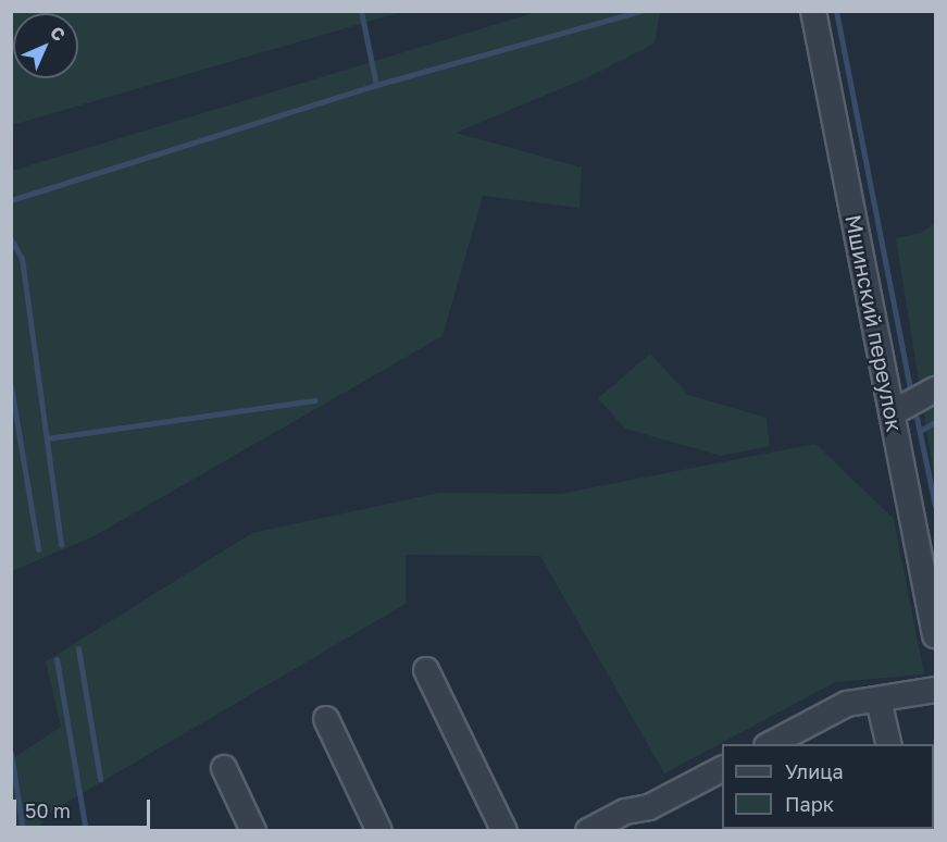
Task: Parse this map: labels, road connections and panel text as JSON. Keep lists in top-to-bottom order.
{
  "streets": {
    "street": ["Мшинский переулок"]
  },
  "legend": ["Улица", "Парк"],
  "scale_bar": "50 m",
  "north": "top right"
}
